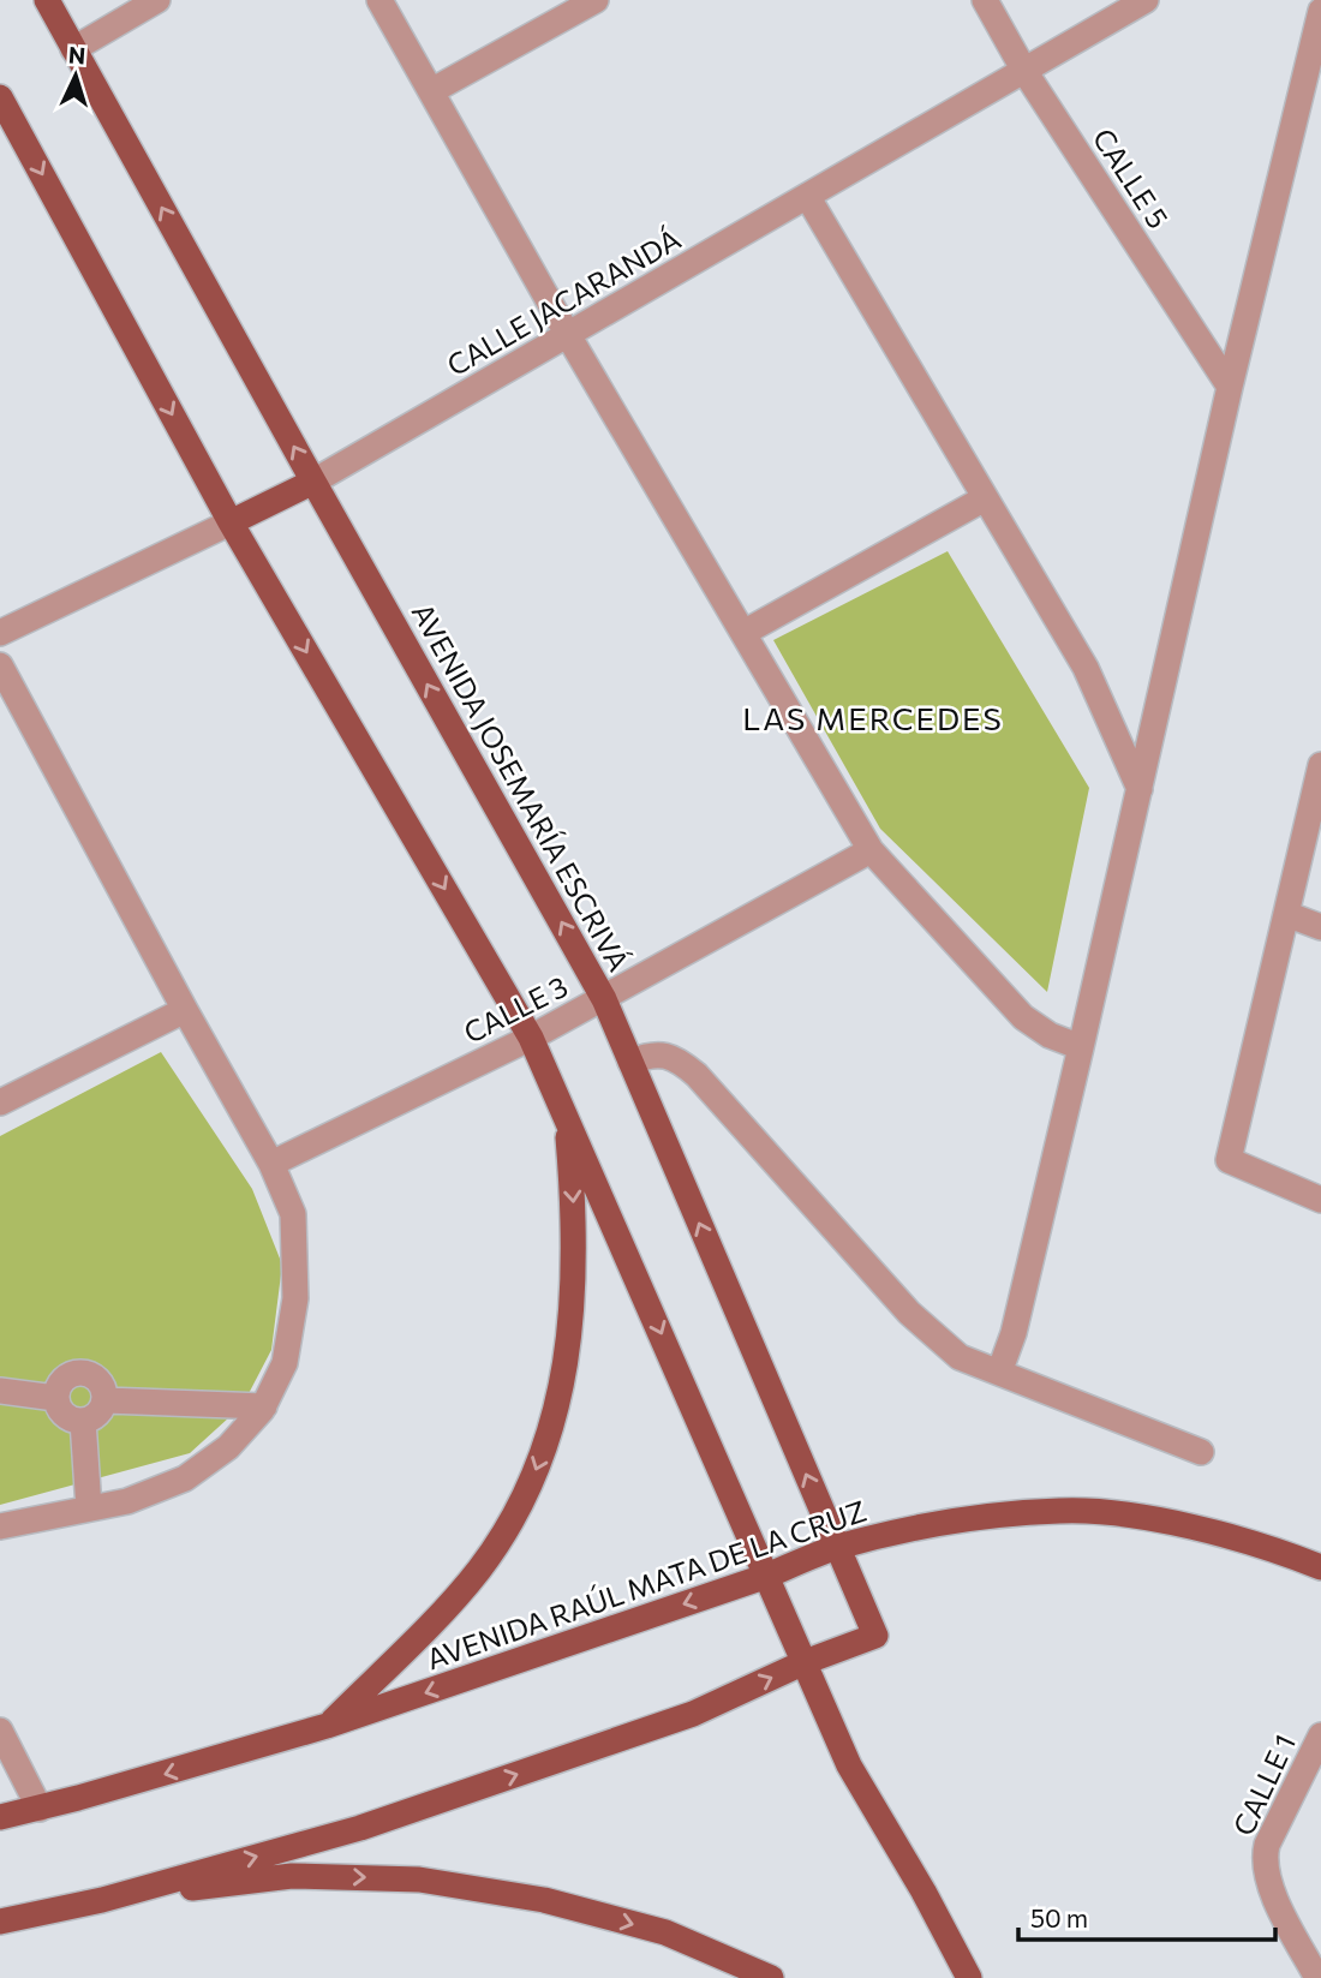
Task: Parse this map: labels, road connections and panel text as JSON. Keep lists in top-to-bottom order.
{
  "streets": {
    "main road": ["CALLE JACARANDÁ", "AVENIDA JOSEMARÍA ESCRIVÁ", "AVENIDA RAÚL MATA DE LA CRUZ"],
    "street": ["CALLE 5", "CALLE 3", "CALLE 1"]
  },
  "crossings": [
    ["CALLE 5", "CALLE JACARANDÁ"],
    ["CALLE JACARANDÁ", "AVENIDA JOSEMARÍA ESCRIVÁ"],
    ["AVENIDA JOSEMARÍA ESCRIVÁ", "CALLE 3"],
    ["AVENIDA JOSEMARÍA ESCRIVÁ", "AVENIDA RAÚL MATA DE LA CRUZ"]
  ],
  "districts": ["LAS MERCEDES"],
  "scale_bar": "50 m",
  "north": "top"
}
